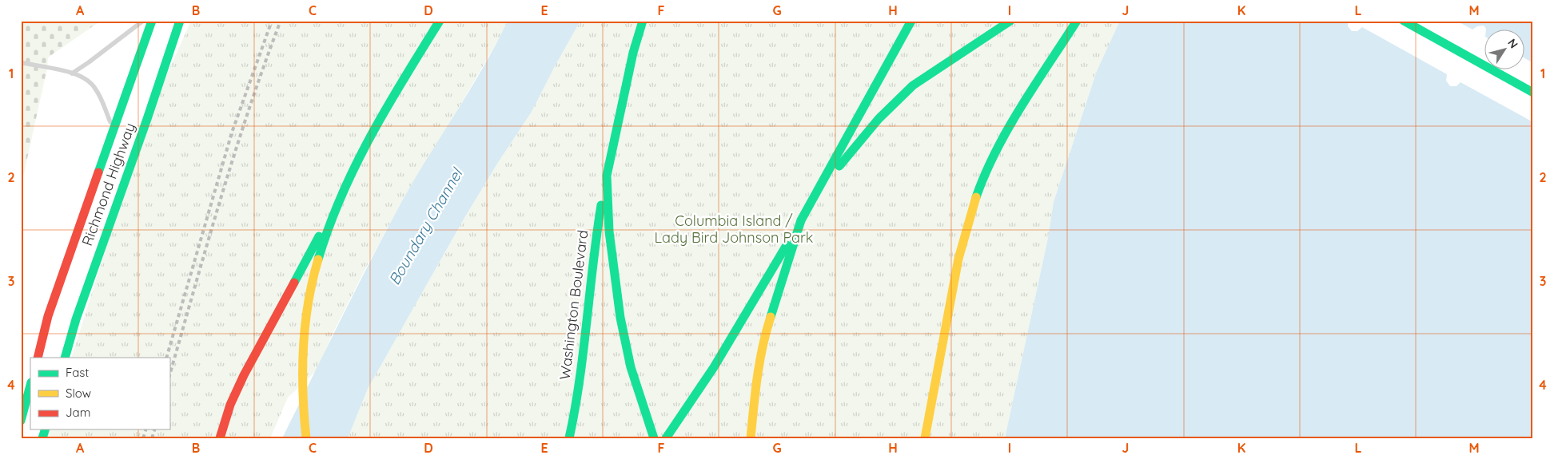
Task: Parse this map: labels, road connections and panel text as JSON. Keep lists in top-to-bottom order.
{
  "streets": {
    "main road": ["Richmond Highway", "Washington Boulevard"]
  },
  "water": ["Boundary Channel"],
  "parks": ["Columbia Island / Lady Bird Johnson Park"],
  "legend": ["Fast", "Slow", "Jam"],
  "north": "top right",
  "grid": {
    "columns": [
      "A",
      "B",
      "C",
      "D",
      "E",
      "F",
      "G",
      "H",
      "I",
      "J",
      "K",
      "L",
      "M"
    ],
    "rows": [
      "1",
      "2",
      "3",
      "4"
    ]
  }
}
